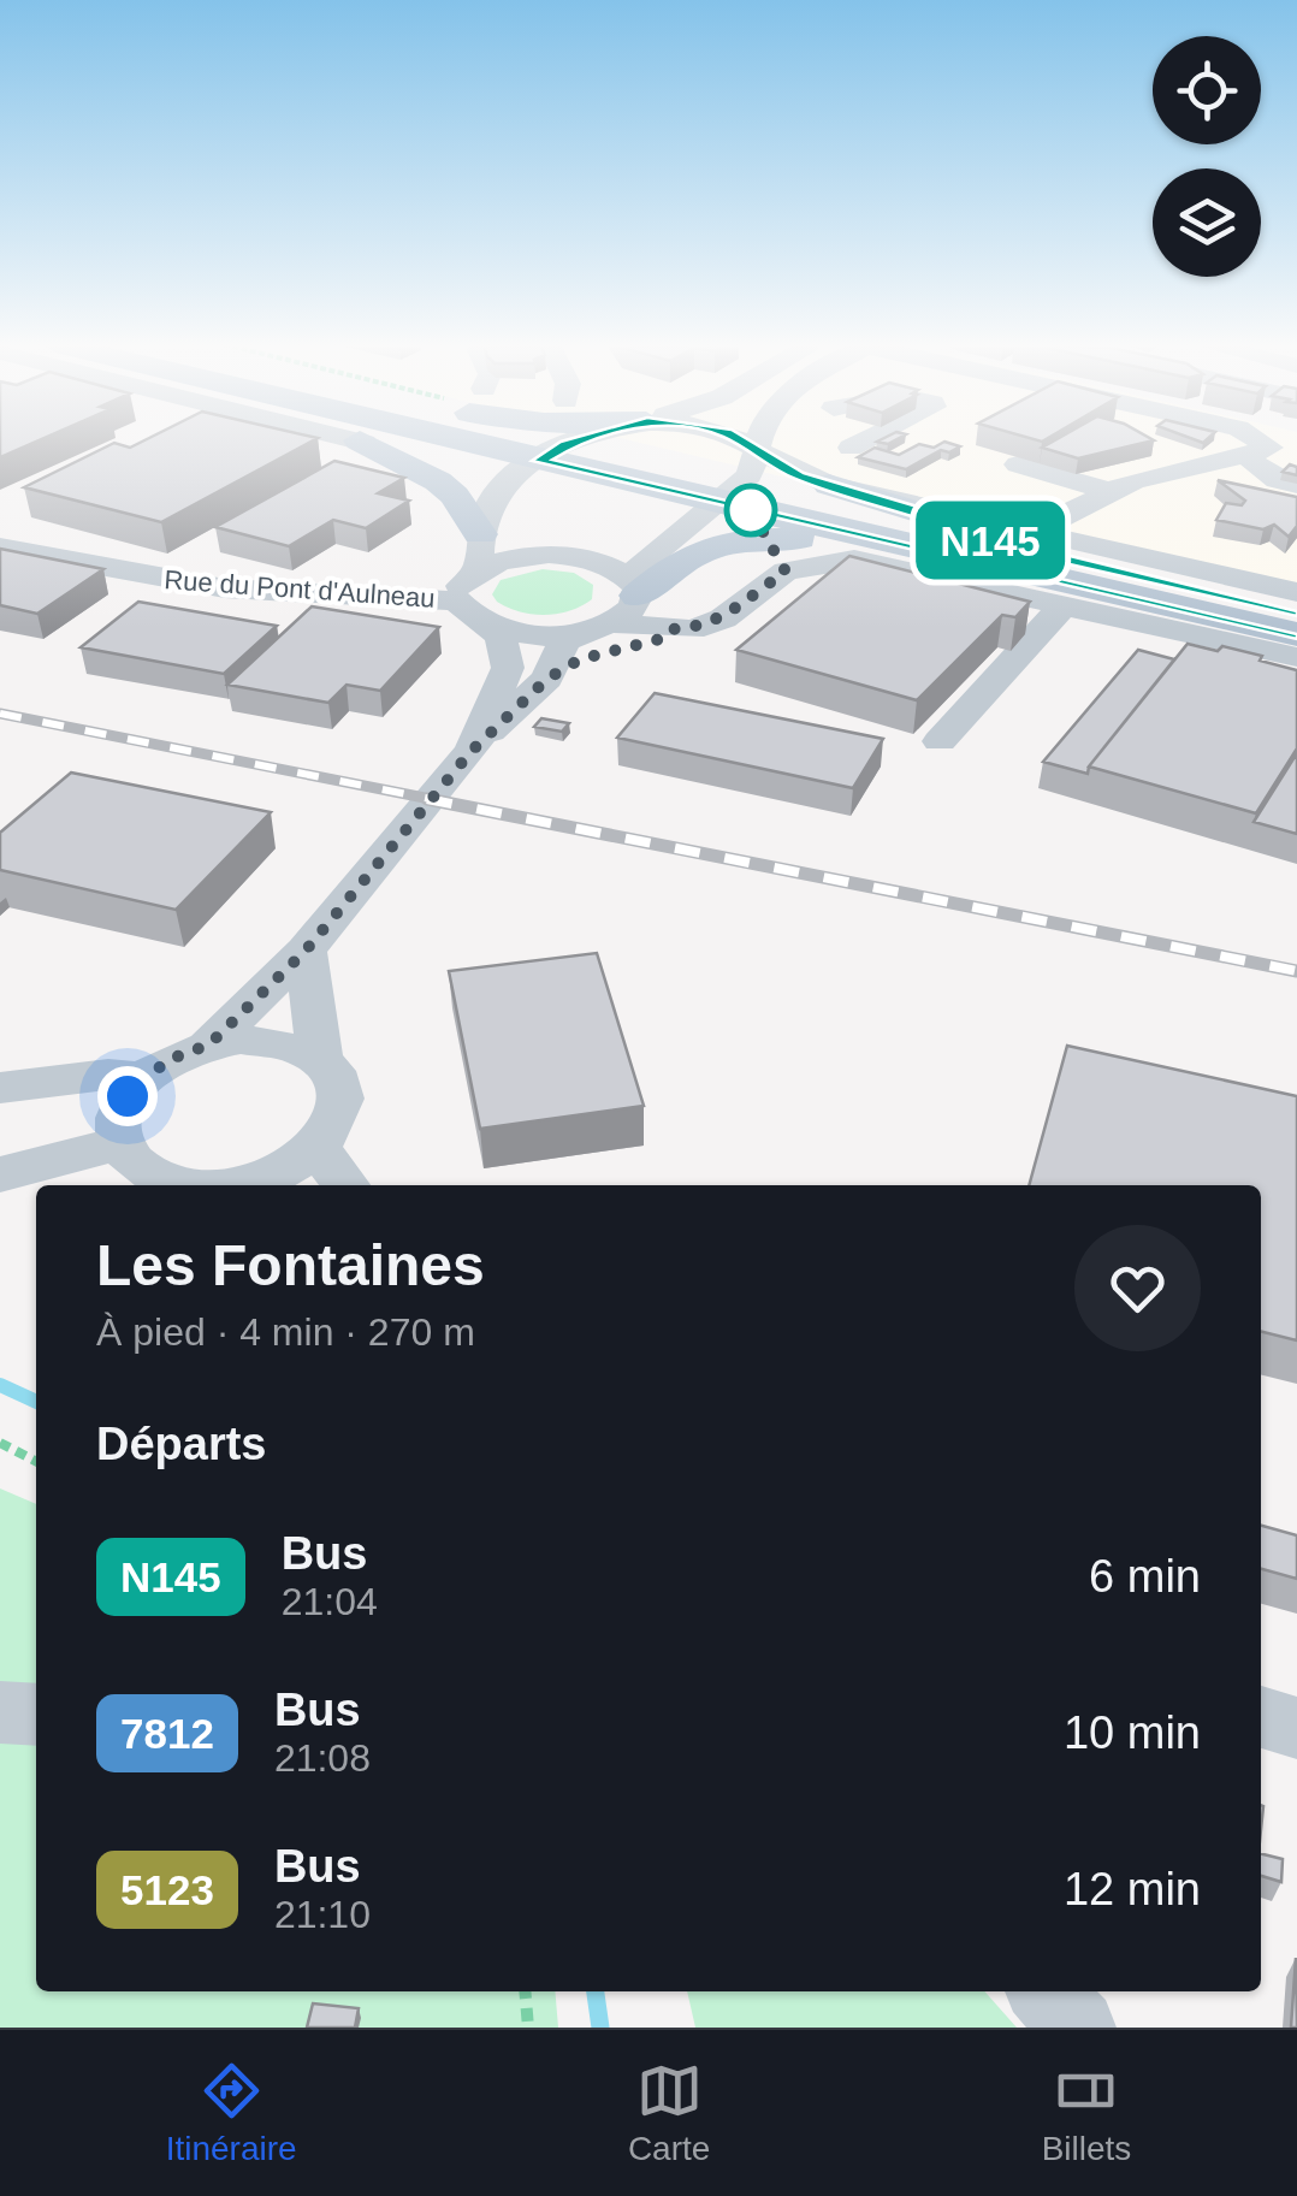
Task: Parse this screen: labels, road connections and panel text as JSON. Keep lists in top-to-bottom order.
{
  "streets": {
    "street": ["Rue du Pont d'Aulneau"]
  },
  "lines": ["bus line N145"],
  "page": {
    "on_map": "N145",
    "heading": [
      ["Les Fontaines", "À pied · 4 min · 270 m"],
      "Départs"
    ],
    "list": [
      {
        "mark": "N145",
        "name": "Bus",
        "note": "21:04",
        "value": "6 min"
      },
      {
        "mark": "7812",
        "name": "Bus",
        "note": "21:08",
        "value": "10 min"
      },
      {
        "mark": "5123",
        "name": "Bus",
        "note": "21:10",
        "value": "12 min"
      }
    ],
    "tabs": ["Itinéraire", "Carte", "Billets"]
  }
}
